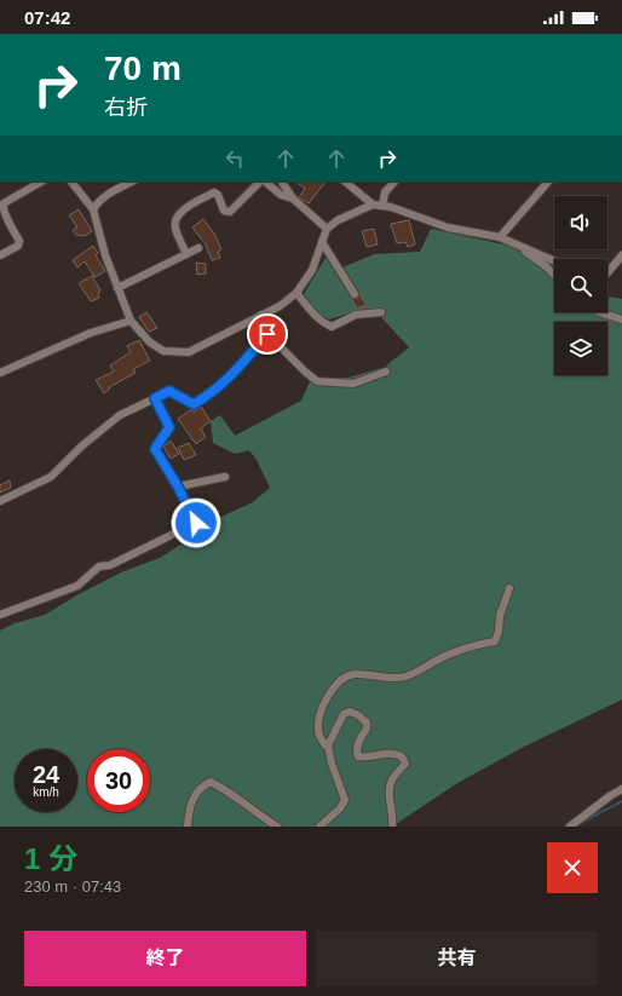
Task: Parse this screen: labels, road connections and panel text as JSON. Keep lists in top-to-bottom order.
{
  "page": {
    "status": "07:42",
    "turn": ["70 m", "右折"],
    "speed": "24 km/h",
    "limit": "30",
    "heading": ["1 分", "230 m · 07:43"],
    "buttons": ["終了", "共有"]
  }
}
